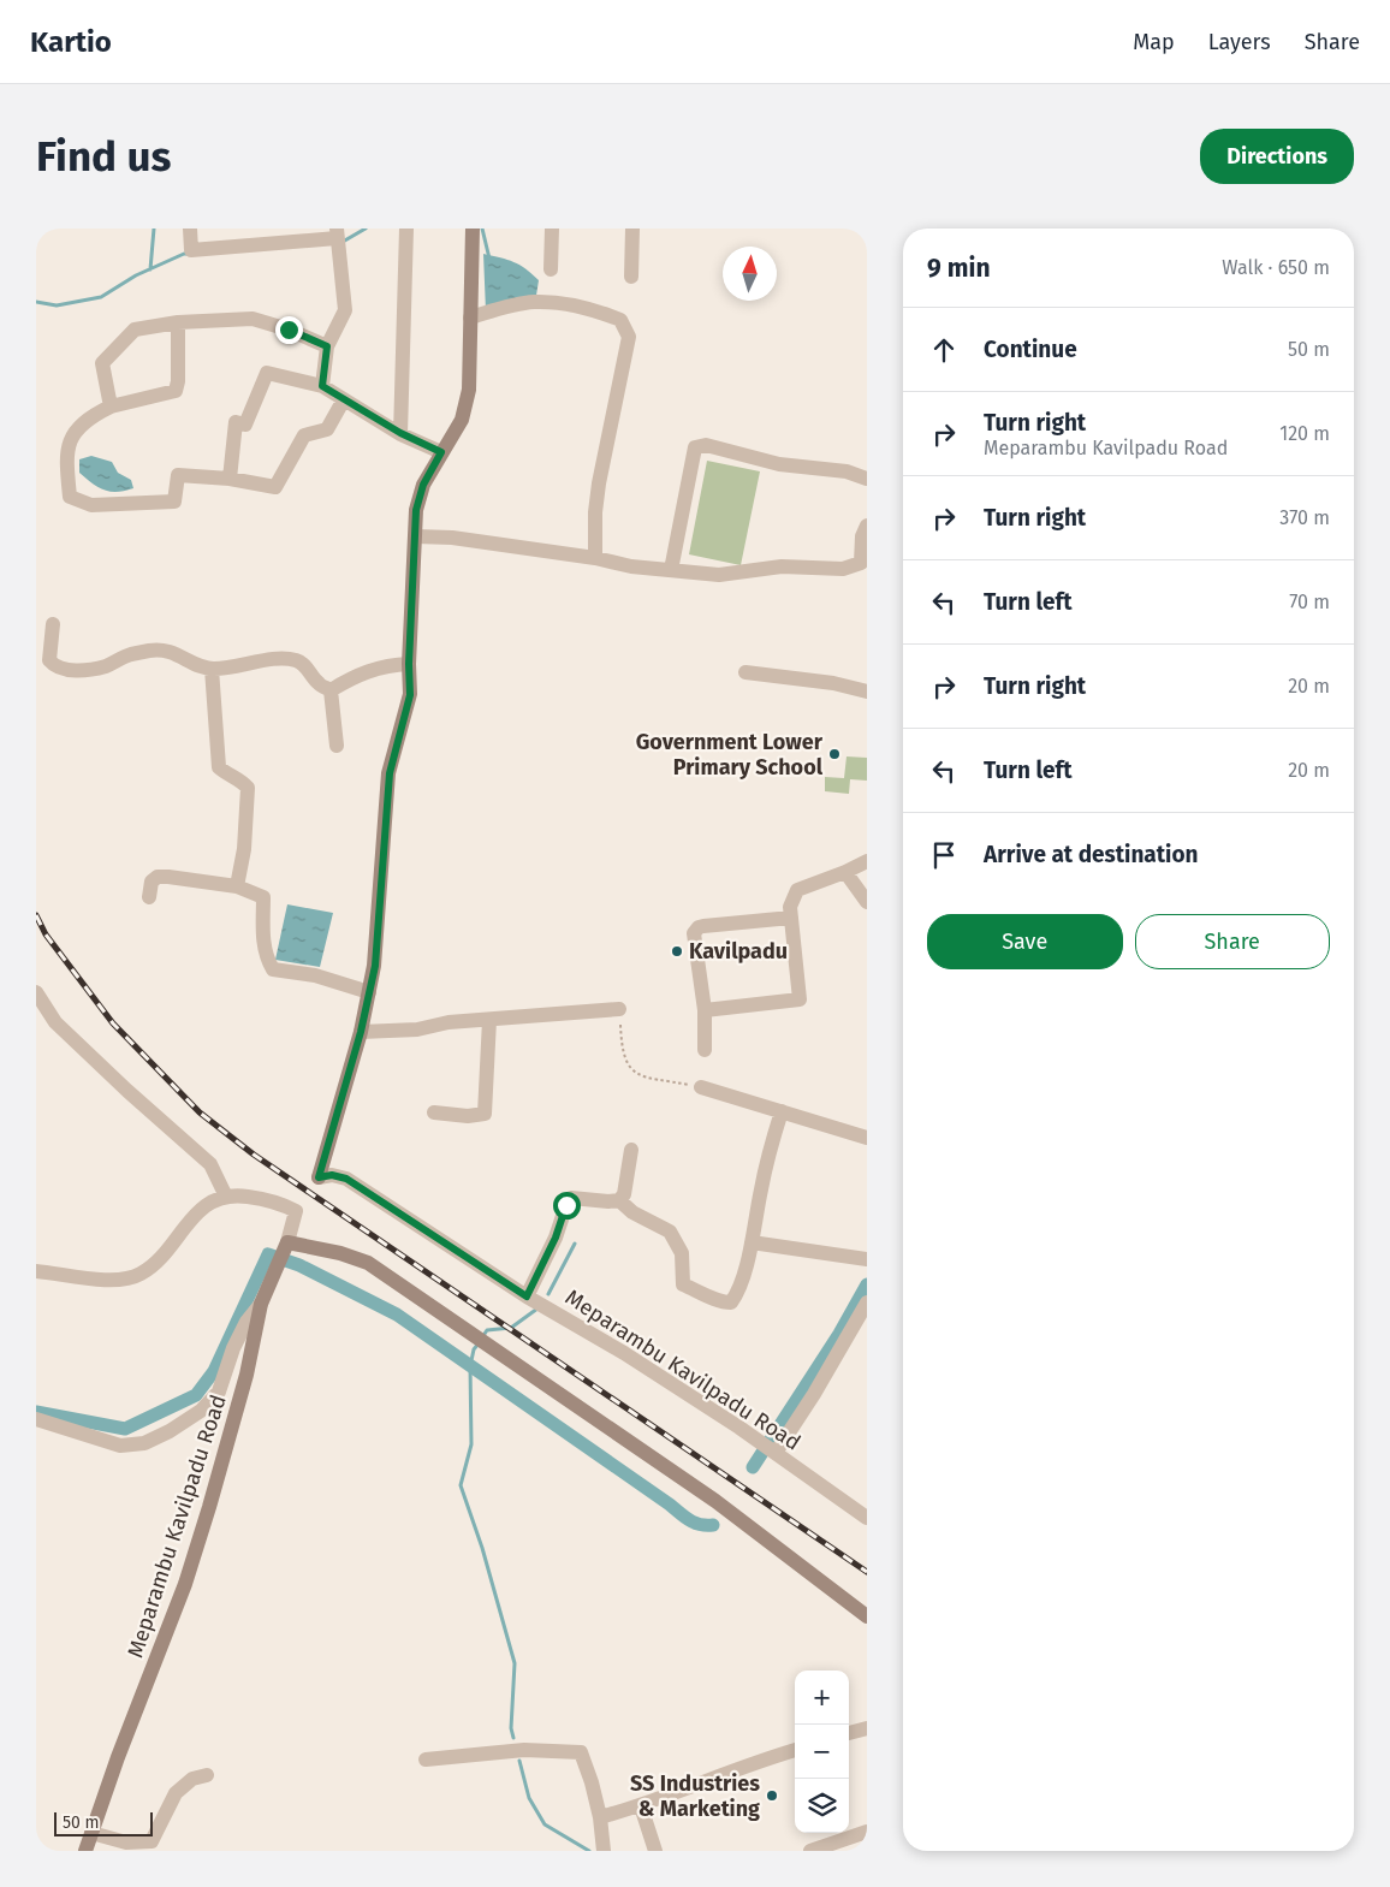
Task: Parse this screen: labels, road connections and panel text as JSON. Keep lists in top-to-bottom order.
{
  "streets": {
    "main road": ["Meparambu Kavilpadu Road"]
  },
  "places": ["Government Lower Primary School", "Kavilpadu", "SS Industries & Marketing"],
  "scale_bar": "50 m",
  "north": "top",
  "page": {
    "header": "Kartio",
    "nav": ["Map", "Layers", "Share"],
    "buttons": [
      "Directions",
      ["Save", "Share"]
    ],
    "title": "Find us",
    "heading": ["9 min", "Walk · 650 m"],
    "list": [
      ["Continue", "50 m"],
      ["Turn right", "Meparambu Kavilpadu Road", "120 m"],
      ["Turn right", "370 m"],
      ["Turn left", "70 m"],
      ["Turn right", "20 m"],
      ["Turn left", "20 m"],
      "Arrive at destination"
    ],
    "map_buttons": ["+", "−"],
    "scale": "50 m"
  }
}
